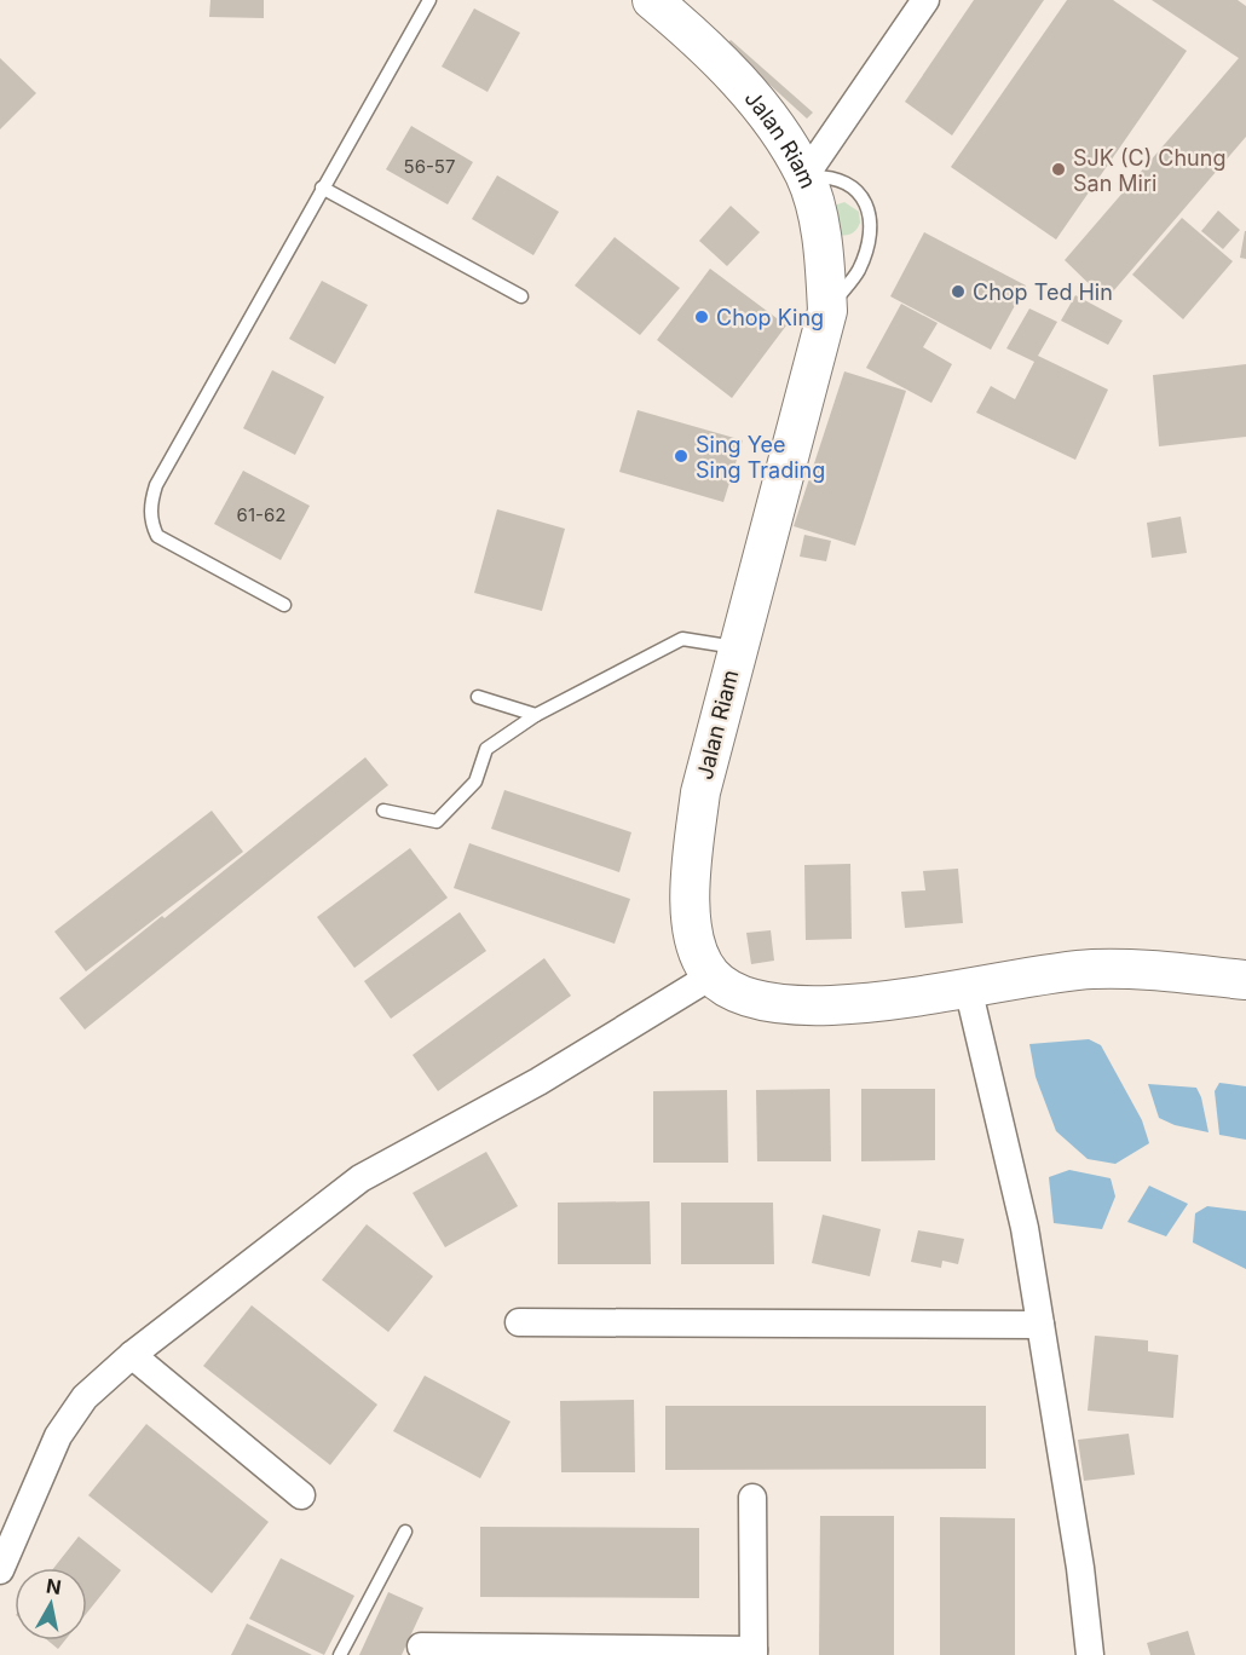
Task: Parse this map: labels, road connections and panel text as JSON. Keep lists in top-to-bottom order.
{
  "streets": {
    "street": ["Jalan Riam"]
  },
  "places": [
    "SJK (C) Chung San Miri",
    "Chop Ted Hin",
    "Chop King",
    "Sing Yee Sing Trading"
  ],
  "house_numbers": ["56-57", "61-62"],
  "north": "top"
}
